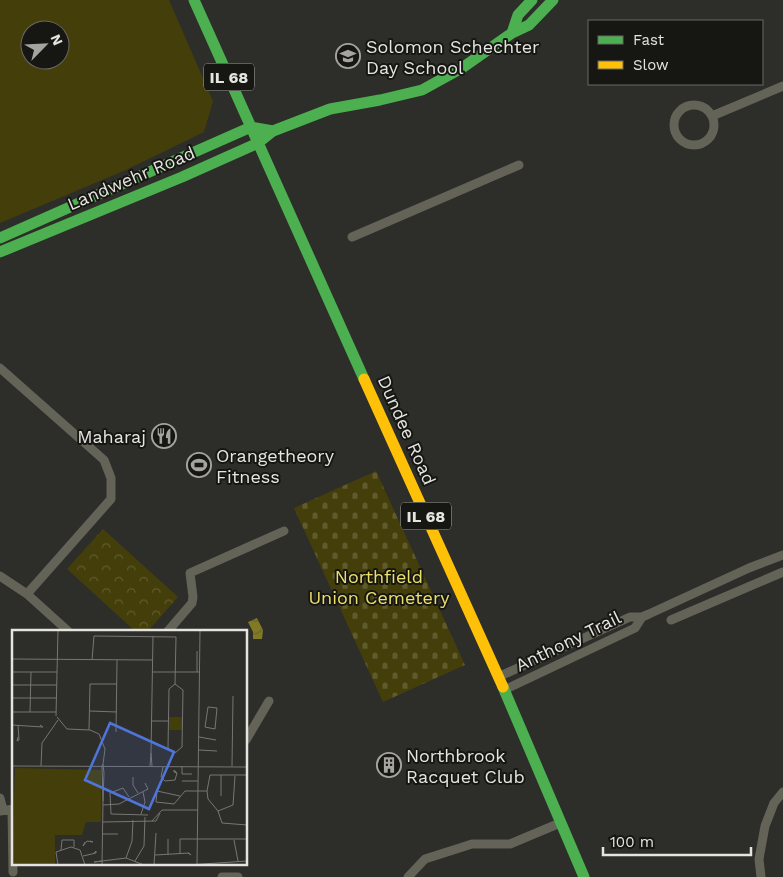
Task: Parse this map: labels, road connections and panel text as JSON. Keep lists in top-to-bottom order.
{
  "streets": {
    "main road": ["IL 68", "Landwehr Road", "Dundee Road"],
    "street": ["Anthony Trail"]
  },
  "crossings": [
    ["Landwehr Road", "Dundee Road"],
    ["Dundee Road", "Anthony Trail"]
  ],
  "parks": ["Northfield Union Cemetery"],
  "places": {
    "school or university": ["Solomon Schechter Day School"],
    "restaurant": ["Maharaj"],
    "sports": ["Orangetheory Fitness"],
    "building": ["Northbrook Racquet Club"]
  },
  "legend": ["Fast", "Slow"],
  "scale_bar": "100 m",
  "north": "top right"
}
